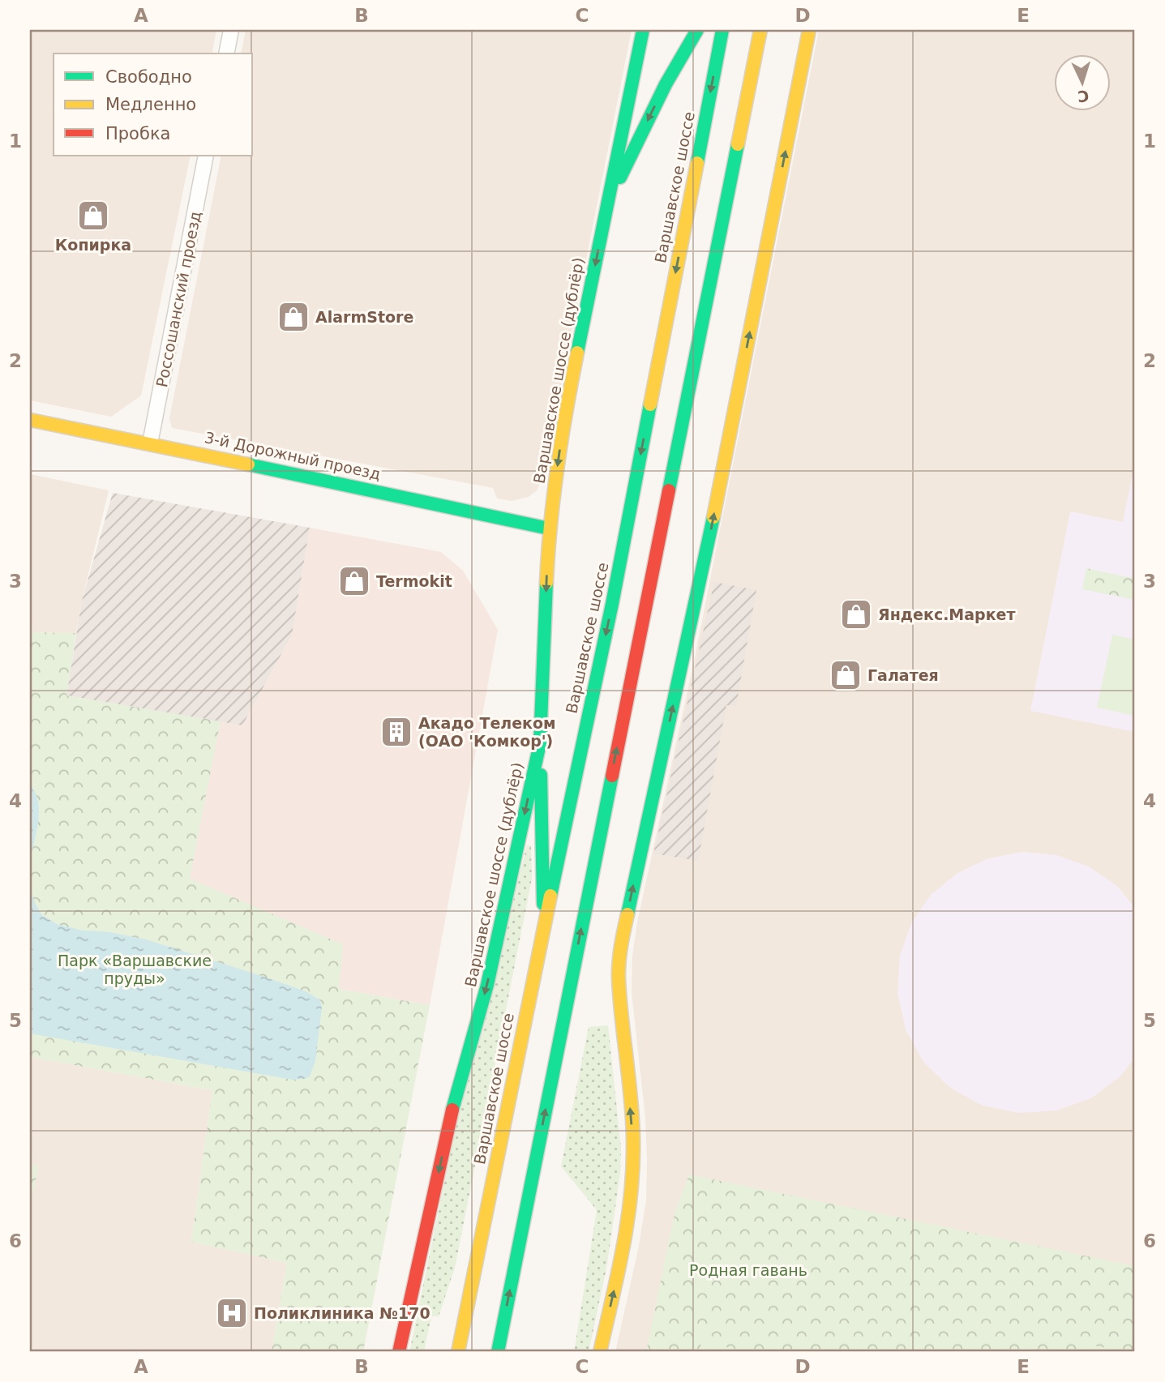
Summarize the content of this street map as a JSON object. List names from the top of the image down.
{
  "streets": {
    "main road": ["Варшавское шоссе", "Варшавское шоссе (дублёр)", "3-й Дорожный проезд"],
    "street": ["Россошанский проезд"]
  },
  "crossings": [
    ["Россошанский проезд", "3-й Дорожный проезд"],
    ["Варшавское шоссе (дублёр)", "3-й Дорожный проезд"]
  ],
  "parks": ["Парк «Варшавские пруды»", "Родная гавань"],
  "places": {
    "shop": [
      "Копирка",
      "AlarmStore",
      "Termokit",
      "Яндекс.Маркет",
      "Галатея"
    ],
    "building": ["Акадо Телеком (ОАО 'Комкор')"],
    "hospital": ["Поликлиника №170"]
  },
  "legend": ["Свободно", "Медленно", "Пробка"],
  "north": "bottom",
  "grid": {
    "columns": [
      "A",
      "B",
      "C",
      "D",
      "E"
    ],
    "rows": [
      "1",
      "2",
      "3",
      "4",
      "5",
      "6"
    ]
  }
}
